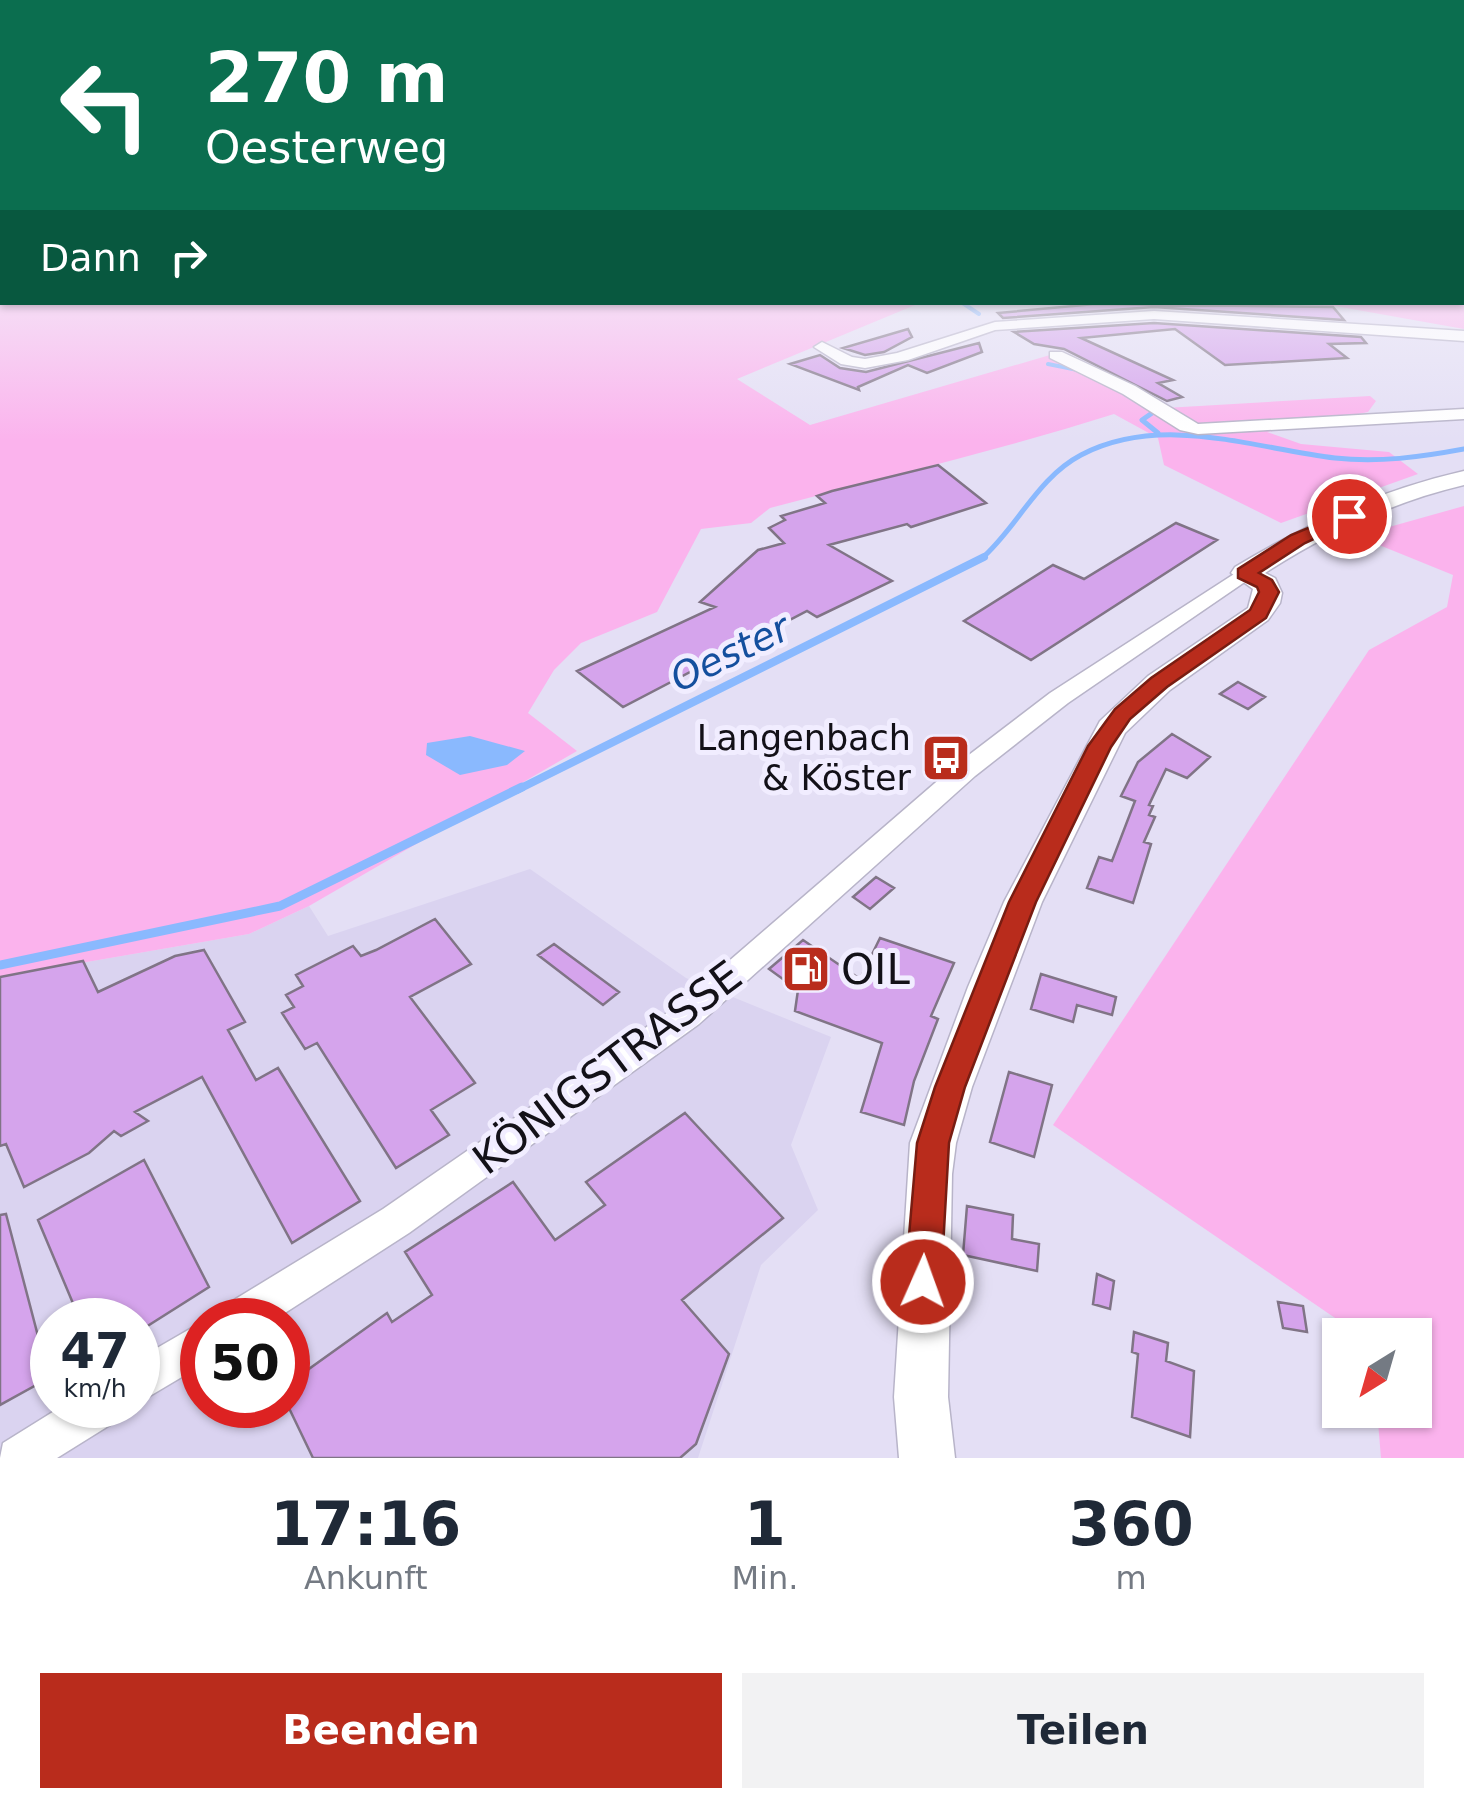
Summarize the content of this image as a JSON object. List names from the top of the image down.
{
  "streets": {
    "street": ["KÖNIGSTRASSE"]
  },
  "water": ["Oester"],
  "places": {
    "bus stop": ["Langenbach & Köster"],
    "fuel station": ["OIL"]
  },
  "north": "bottom left",
  "page": {
    "turn": ["270 m", "Oesterweg"],
    "then": "Dann",
    "speed": "47 km/h",
    "limit": "50",
    "eta": [
      "17:16",
      "Ankunft",
      "1",
      "Min.",
      "360",
      "m"
    ],
    "buttons": ["Beenden", "Teilen"]
  }
}
